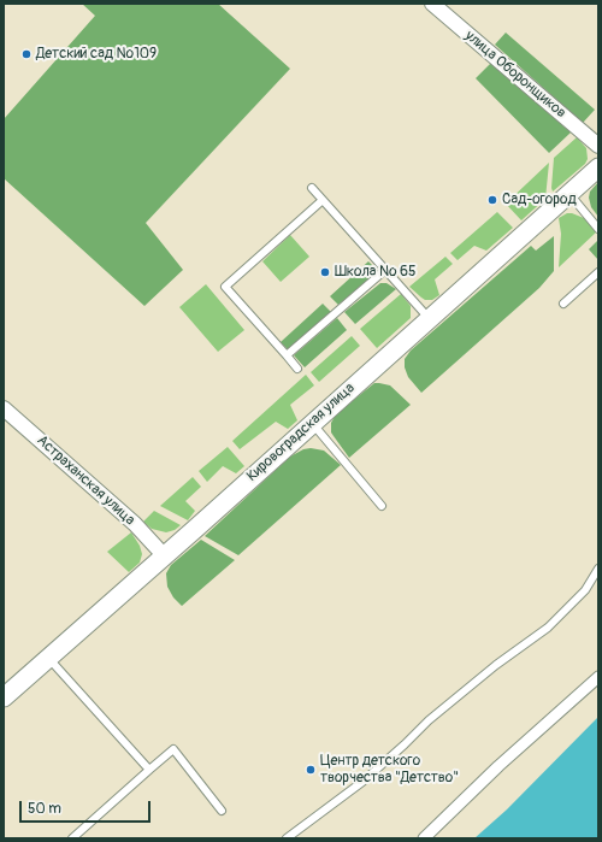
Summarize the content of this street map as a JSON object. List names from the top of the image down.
{
  "streets": {
    "street": ["улица Оборонщиков", "Кировоградская улица", "Астраханская улица"]
  },
  "crossings": [
    ["Кировоградская улица", "Астраханская улица"]
  ],
  "places": [
    "Детский сад №109",
    "Сад-огород",
    "Школа № 65",
    "Центр детского творчества \"Детство\""
  ],
  "scale_bar": "50 m"
}
